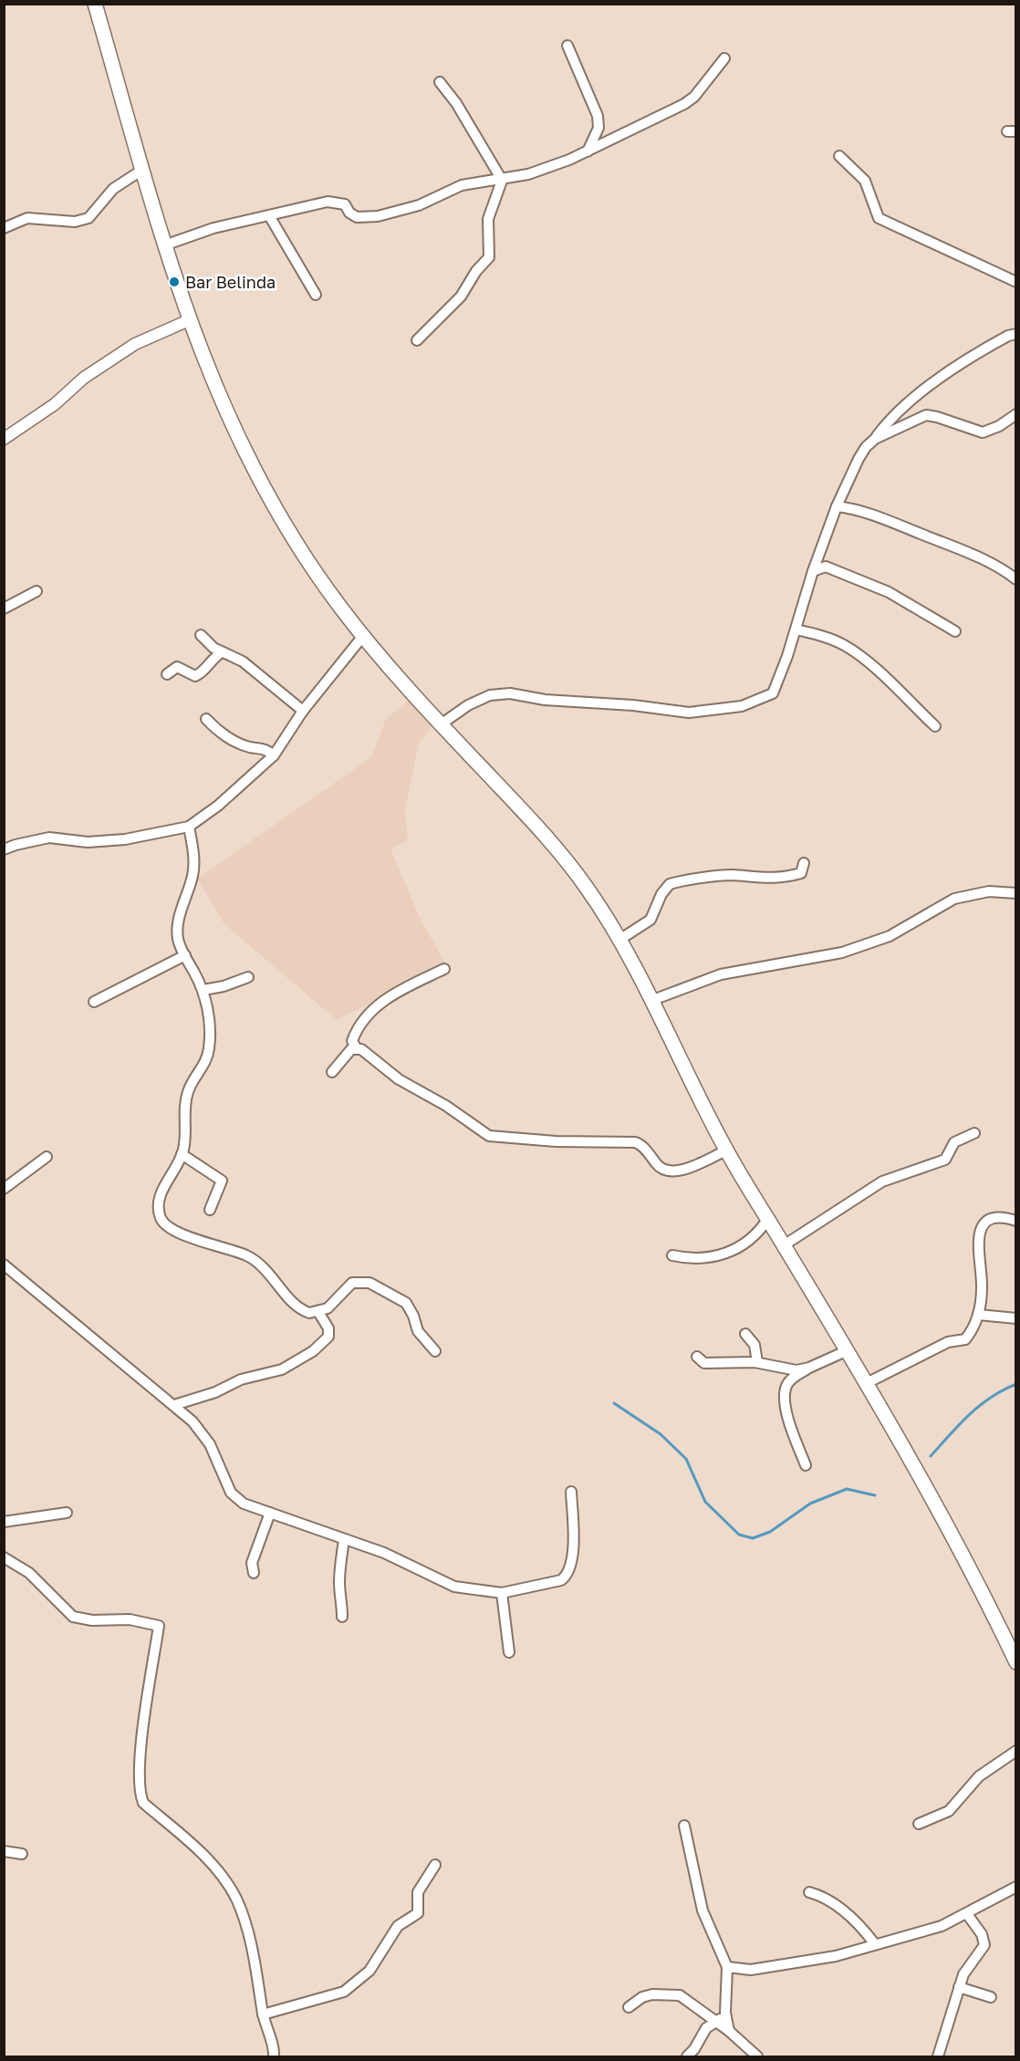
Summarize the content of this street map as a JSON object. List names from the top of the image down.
{
  "places": ["Bar Belinda"]
}
